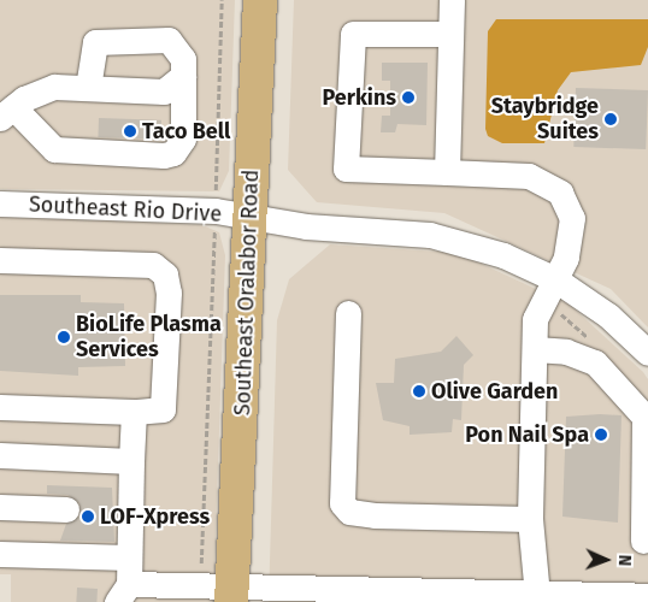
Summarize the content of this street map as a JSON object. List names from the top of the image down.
{
  "streets": {
    "main road": ["Southeast Oralabor Road"],
    "street": ["Southeast Rio Drive"]
  },
  "crossings": [
    ["Southeast Rio Drive", "Southeast Oralabor Road"]
  ],
  "places": [
    "Perkins",
    "Staybridge Suites",
    "Taco Bell",
    "BioLife Plasma Services",
    "Olive Garden",
    "Pon Nail Spa",
    "LOF-Xpress"
  ],
  "north": "right"
}
